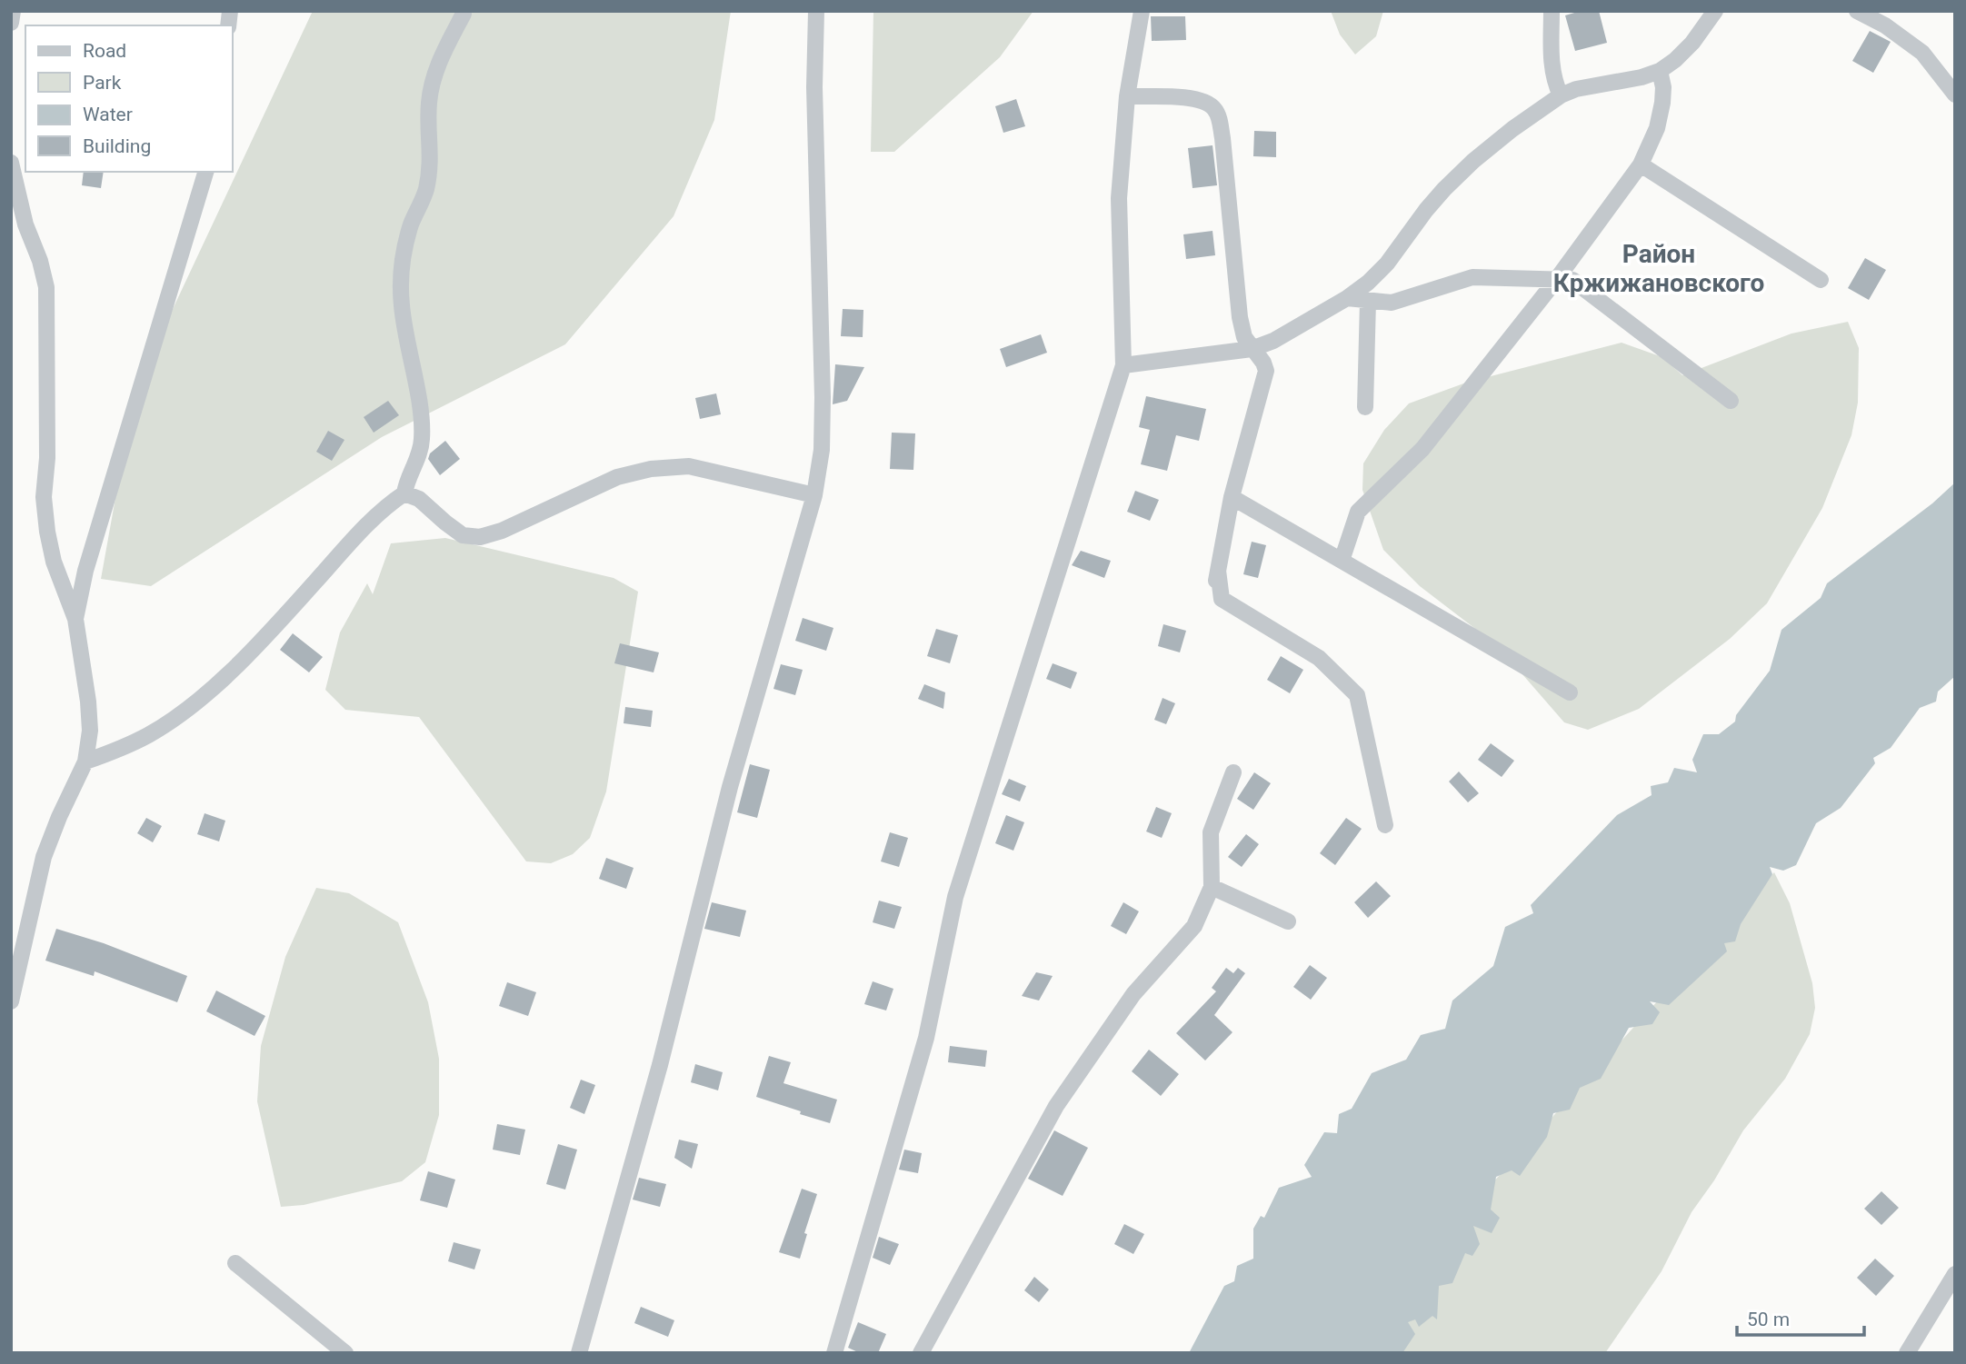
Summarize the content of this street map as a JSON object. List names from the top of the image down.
{
  "districts": ["Район Кржижановского"],
  "legend": [
    "Road",
    "Park",
    "Water",
    "Building"
  ],
  "scale_bar": "50 m"
}
